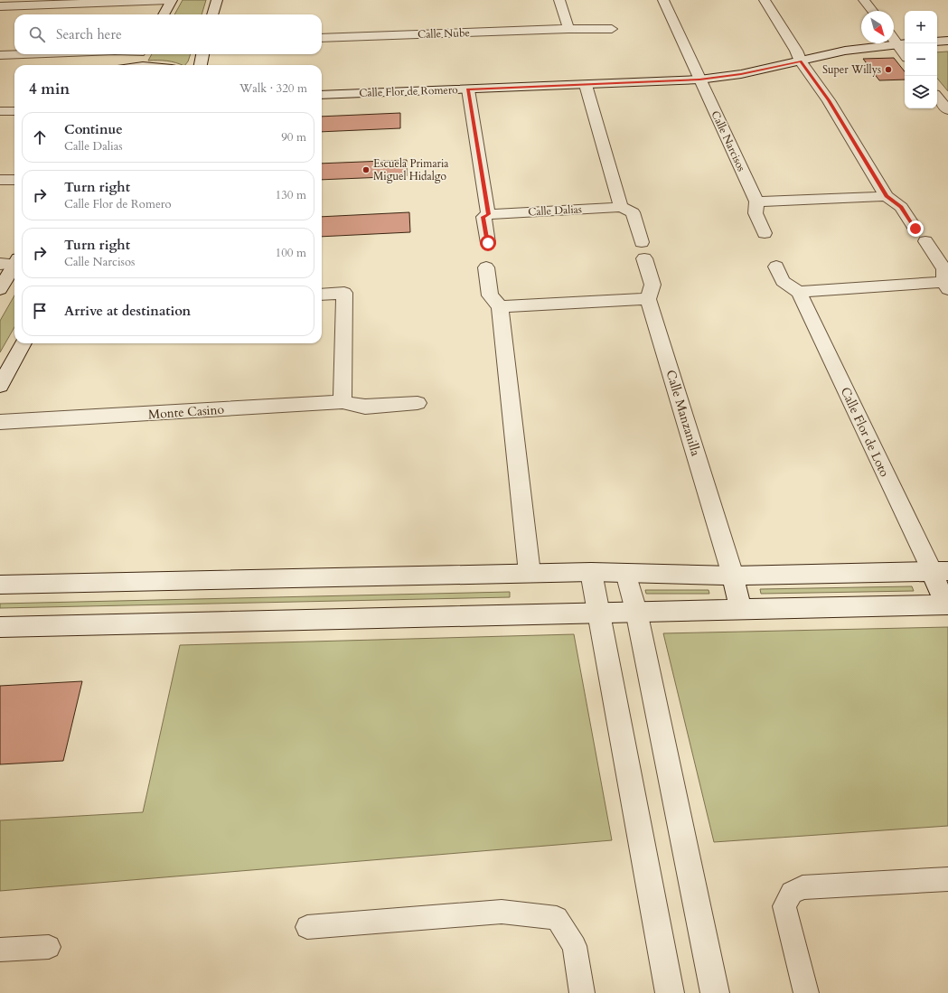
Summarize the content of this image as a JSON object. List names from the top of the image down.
{
  "streets": {
    "street": [
      "Calle Nube",
      "Calle Flor de Romero",
      "Calle Narcisos",
      "Calle Dalias",
      "Monte Casino",
      "Calle Manzanilla",
      "Calle Flor de Loto"
    ]
  },
  "crossings": [
    ["Calle Flor de Romero", "Calle Narcisos"],
    ["Calle Dalias", "Calle Manzanilla"]
  ],
  "places": ["Super Willys", "Escuela Primaria Miguel Hidalgo"],
  "north": "bottom right",
  "page": {
    "map_buttons": ["+", "−"],
    "search": "Search here",
    "heading": ["4 min", "Walk · 320 m"],
    "list": [
      ["Continue", "Calle Dalias", "90 m"],
      ["Turn right", "Calle Flor de Romero", "130 m"],
      ["Turn right", "Calle Narcisos", "100 m"],
      "Arrive at destination"
    ]
  }
}
